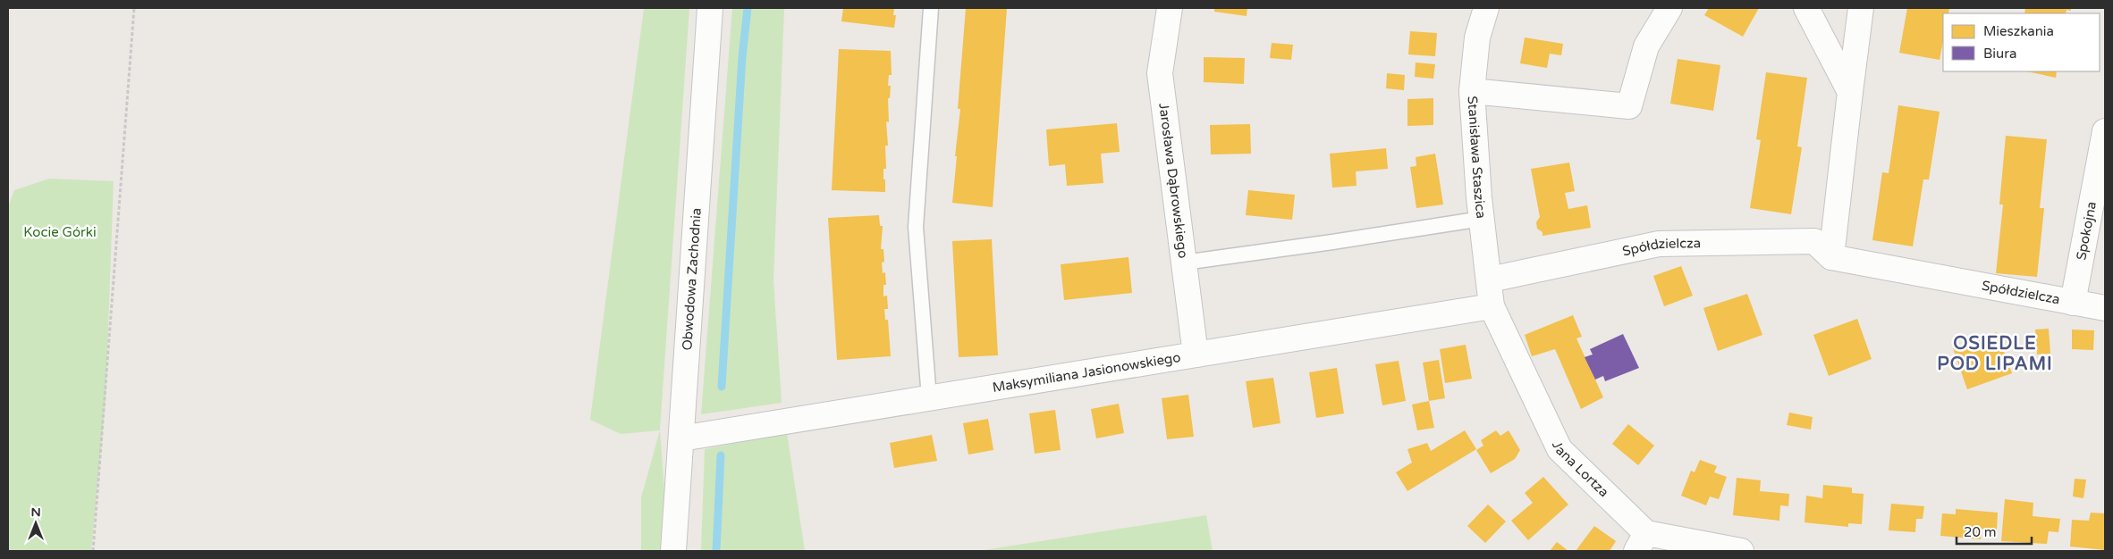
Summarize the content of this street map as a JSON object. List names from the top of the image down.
{
  "streets": {
    "street": [
      "Stanisława Staszica",
      "Jarosława Dąbrowskiego",
      "Spokojna",
      "Spółdzielcza",
      "Obwodowa Zachodnia",
      "Maksymiliana Jasionowskiego",
      "Jana Lortza"
    ]
  },
  "crossings": [
    ["Stanisława Staszica", "Spółdzielcza"],
    ["Stanisława Staszica", "Maksymiliana Jasionowskiego"],
    ["Stanisława Staszica", "Jana Lortza"],
    ["Jarosława Dąbrowskiego", "Maksymiliana Jasionowskiego"],
    ["Spokojna", "Spółdzielcza"],
    ["Obwodowa Zachodnia", "Maksymiliana Jasionowskiego"],
    ["Maksymiliana Jasionowskiego", "Jana Lortza"]
  ],
  "districts": ["OSIEDLE POD LIPAMI"],
  "parks": ["Kocie Górki"],
  "legend": ["Mieszkania", "Biura"],
  "scale_bar": "20 m",
  "north": "top"
}
